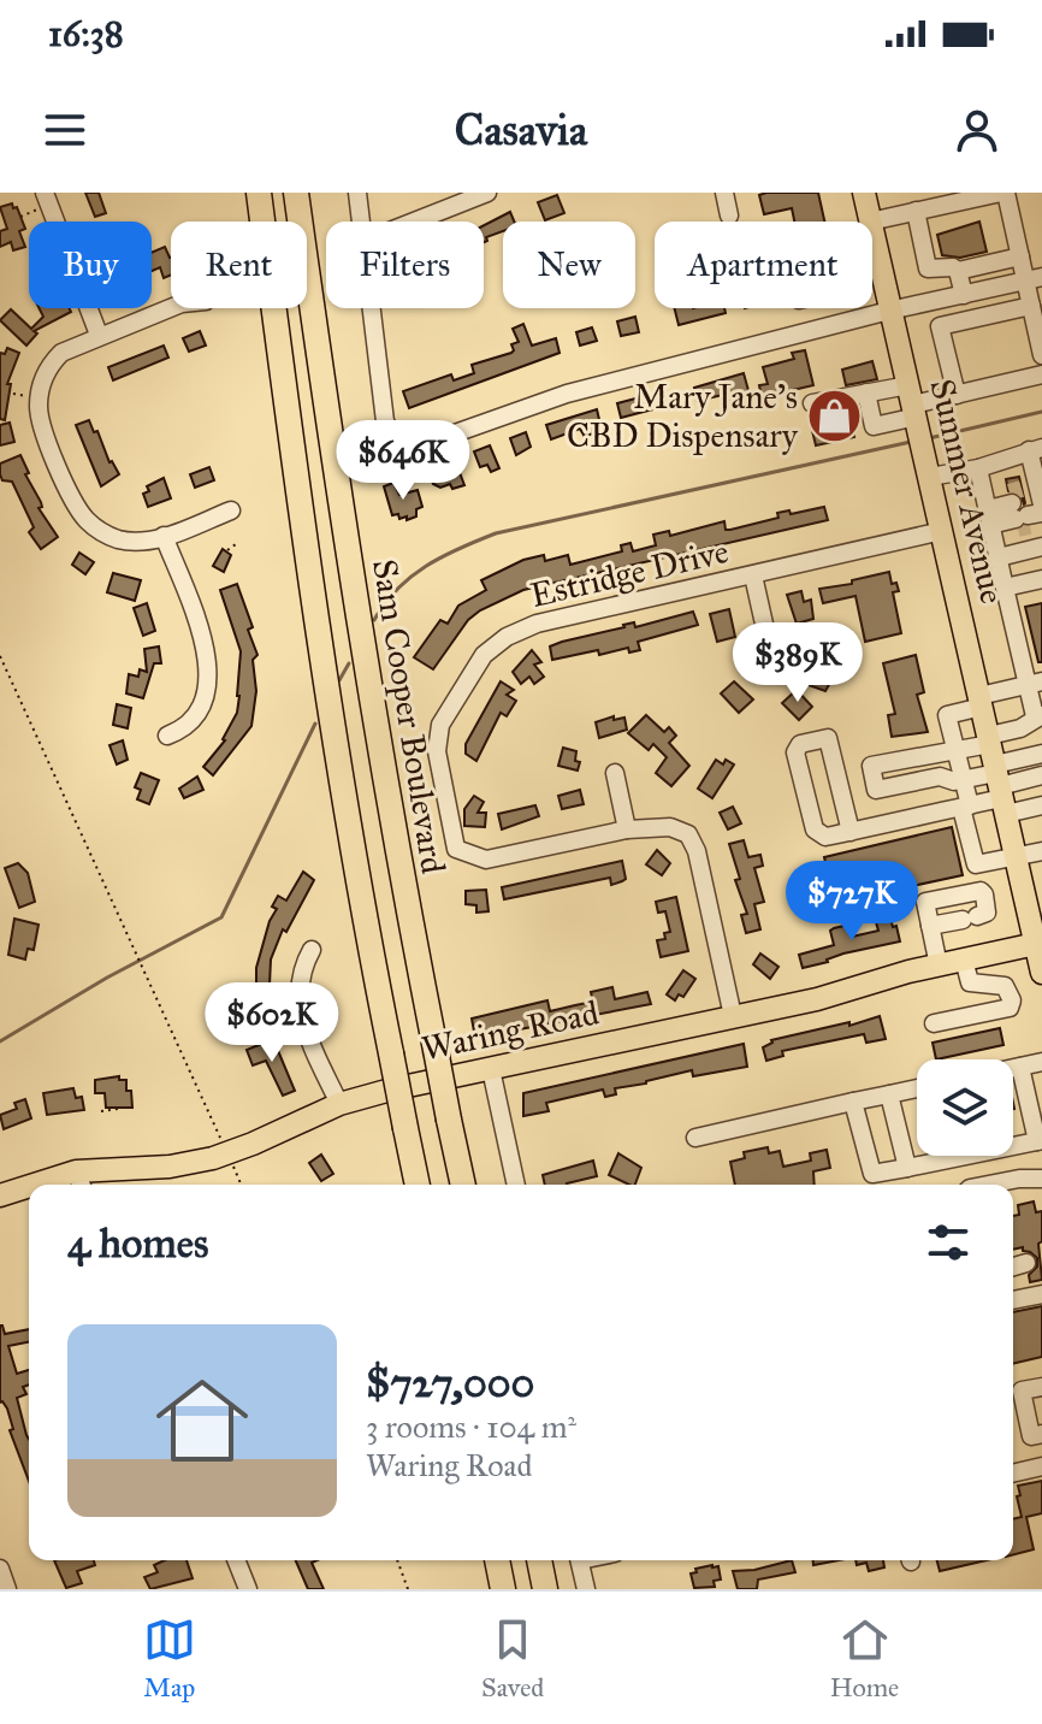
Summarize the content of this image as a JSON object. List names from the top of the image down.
{
  "streets": {
    "highway": ["Sam Cooper Boulevard"],
    "main road": ["Summer Avenue", "Waring Road"],
    "street": ["Estridge Drive"]
  },
  "crossings": [
    ["Summer Avenue", "Estridge Drive"],
    ["Summer Avenue", "Waring Road"]
  ],
  "places": {
    "shop": ["Mary Jane's CBD Dispensary"]
  },
  "page": {
    "status": "16:38",
    "header": "Casavia",
    "chip": [
      "Buy",
      "Rent",
      "Filters",
      "New",
      "Apartment"
    ],
    "price": [
      "$646K",
      "$389K",
      "$727K",
      "$602K"
    ],
    "heading": "4 homes",
    "list": [
      {
        "name": "$727,000",
        "note": "3 rooms · 104 m² · Waring Road"
      }
    ],
    "tabs": ["Map", "Saved", "Home"]
  }
}
